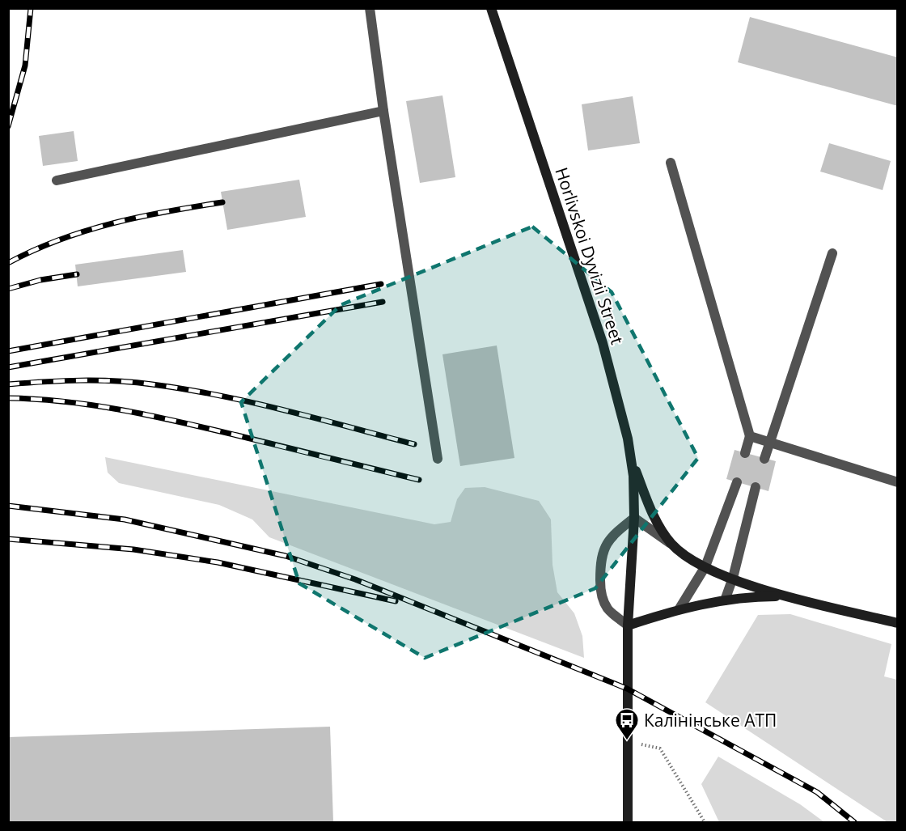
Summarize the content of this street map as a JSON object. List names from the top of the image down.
{
  "streets": {
    "main road": ["Horlivskoi Dyvizii Street"]
  },
  "places": {
    "bus stop": ["Калінінське АТП"]
  }
}
